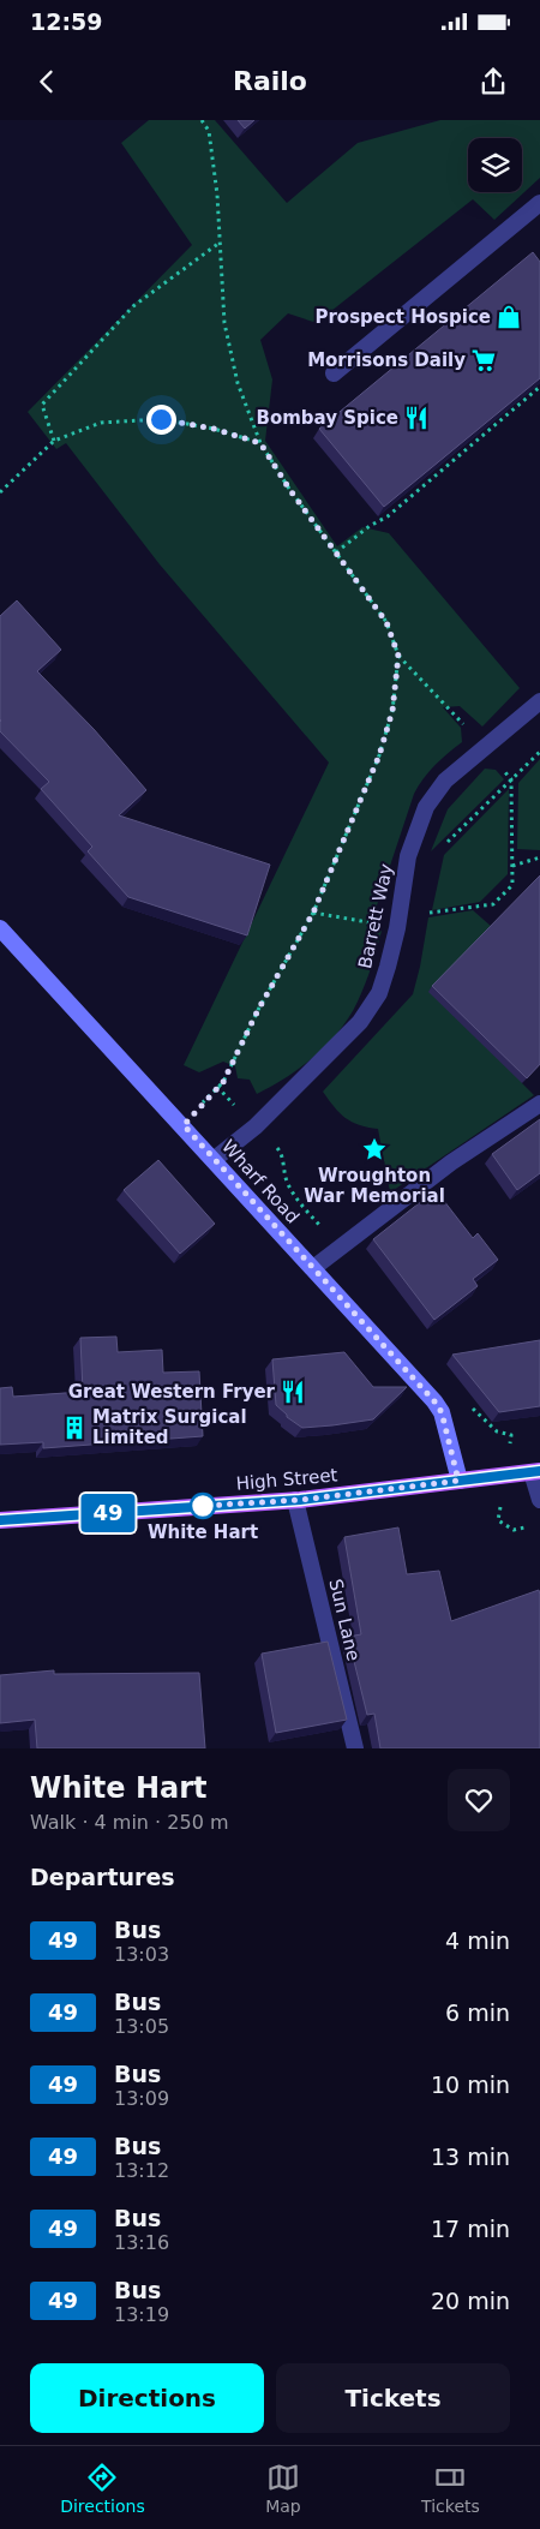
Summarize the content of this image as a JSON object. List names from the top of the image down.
{
  "streets": {
    "main road": ["Wharf Road", "High Street"],
    "street": ["Barrett Way", "Sun Lane"]
  },
  "crossings": [
    ["Barrett Way", "Wharf Road"],
    ["Wharf Road", "High Street"],
    ["High Street", "Sun Lane"]
  ],
  "places": {
    "shop": ["Prospect Hospice"],
    "supermarket": ["Morrisons Daily"],
    "restaurant": ["Bombay Spice", "Great Western Fryer"],
    "place": ["Wroughton War Memorial"],
    "building": ["Matrix Surgical Limited"],
    "other": ["White Hart"]
  },
  "lines": ["bus line 49"],
  "page": {
    "status": "12:59",
    "header": "Railo",
    "on_map": "49",
    "heading": [
      ["White Hart", "Walk · 4 min · 250 m"],
      "Departures"
    ],
    "list": [
      {
        "mark": "49",
        "name": "Bus",
        "note": "13:03",
        "value": "4 min"
      },
      {
        "mark": "49",
        "name": "Bus",
        "note": "13:05",
        "value": "6 min"
      },
      {
        "mark": "49",
        "name": "Bus",
        "note": "13:09",
        "value": "10 min"
      },
      {
        "mark": "49",
        "name": "Bus",
        "note": "13:12",
        "value": "13 min"
      },
      {
        "mark": "49",
        "name": "Bus",
        "note": "13:16",
        "value": "17 min"
      },
      {
        "mark": "49",
        "name": "Bus",
        "note": "13:19",
        "value": "20 min"
      }
    ],
    "buttons": ["Directions", "Tickets"],
    "tabs": ["Directions", "Map", "Tickets"]
  }
}
